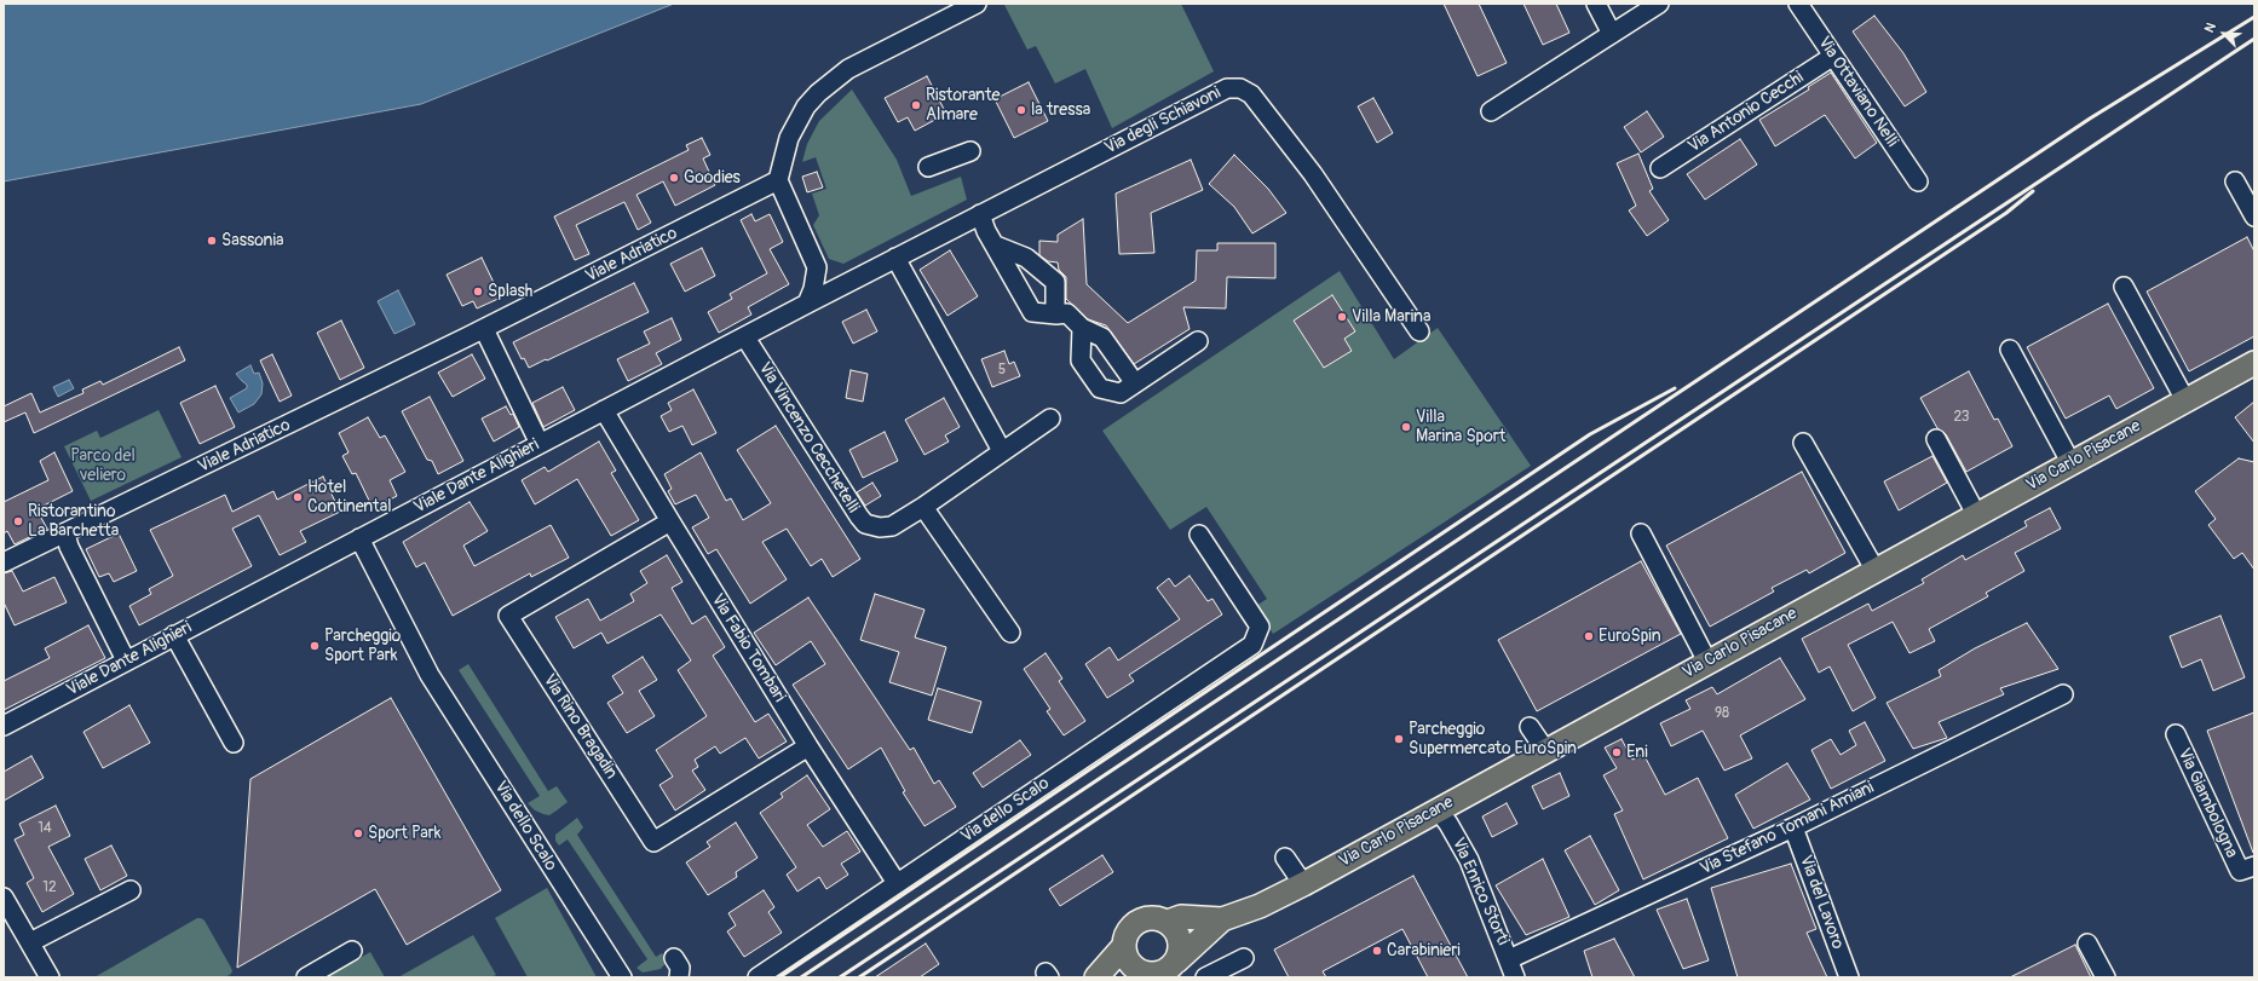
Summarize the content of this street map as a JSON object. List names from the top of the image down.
{
  "streets": {
    "main road": ["Via Carlo Pisacane"],
    "street": [
      "Via Ottaviano Nelli",
      "Via Antonio Cecchi",
      "Via degli Schiavoni",
      "Viale Adriatico",
      "Via Vincenzo Cecchetelli",
      "Viale Dante Alighieri",
      "Via Fabio Tombari",
      "Via Rino Bragadin",
      "Via Giambologna",
      "Via dello Scalo",
      "Via Stefano Tomani Amiani",
      "Via Enrico Storti",
      "Via del Lavoro"
    ]
  },
  "crossings": [
    ["Via Ottaviano Nelli", "Via Antonio Cecchi"],
    ["Via degli Schiavoni", "Viale Dante Alighieri"],
    ["Via Vincenzo Cecchetelli", "Viale Dante Alighieri"],
    ["Via Carlo Pisacane", "Via Enrico Storti"],
    ["Viale Dante Alighieri", "Via Fabio Tombari"],
    ["Viale Dante Alighieri", "Via dello Scalo"],
    ["Via Fabio Tombari", "Via Rino Bragadin"],
    ["Via Fabio Tombari", "Via dello Scalo"],
    ["Via Stefano Tomani Amiani", "Via Enrico Storti"],
    ["Via Stefano Tomani Amiani", "Via del Lavoro"]
  ],
  "parks": ["Parco del veliero"],
  "places": [
    "Ristorante Almare",
    "la tressa",
    "Goodies",
    "Sassonia",
    "Splash",
    "Villa Marina",
    "Villa Marina Sport",
    "Hotel Continental",
    "Ristorantino La Barchetta",
    "EuroSpin",
    "Parcheggio Sport Park",
    "Parcheggio Supermercato EuroSpin",
    "Eni",
    "Sport Park",
    "Carabinieri"
  ],
  "house_numbers": [
    "5",
    "23",
    "98",
    "14",
    "12"
  ],
  "north": "top left"
}
